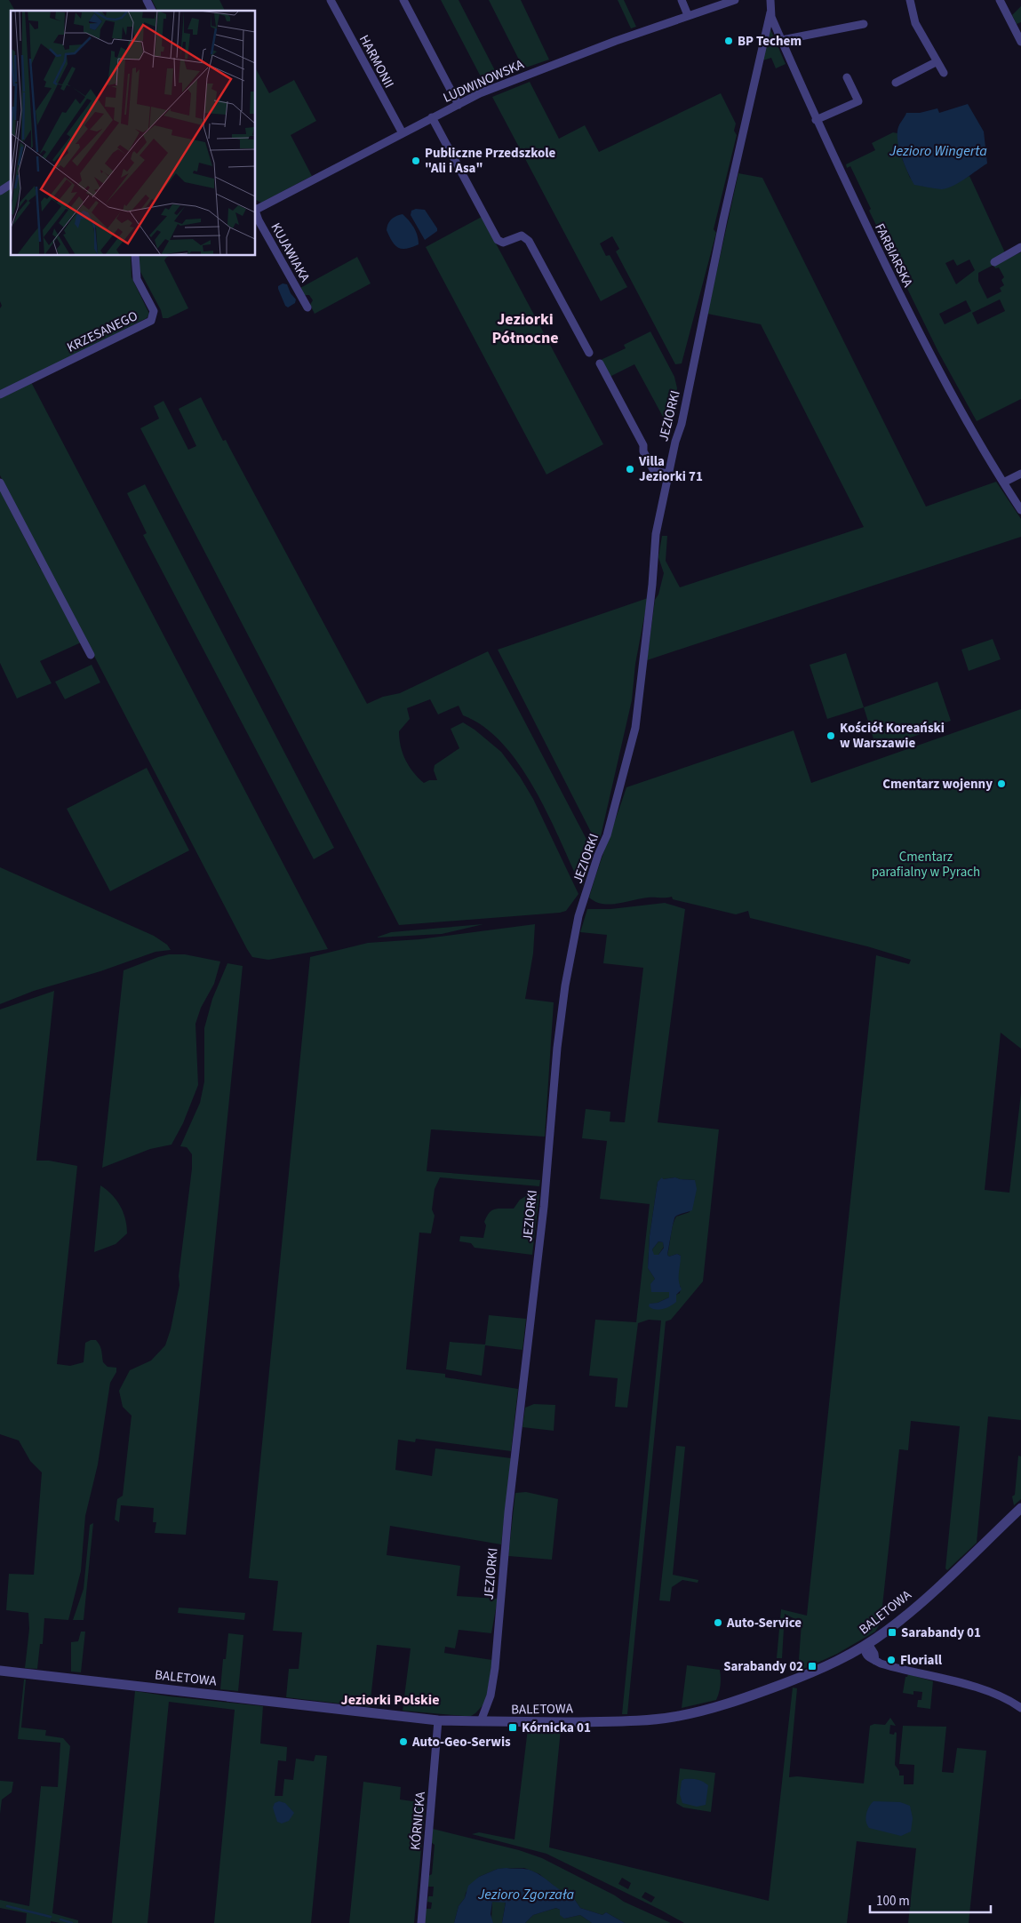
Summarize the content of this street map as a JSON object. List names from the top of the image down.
{
  "streets": {
    "street": [
      "HARMONII",
      "LUDWINOWSKA",
      "KUJAWIAKA",
      "FARBIARSKA",
      "KRZESANEGO",
      "JEZIORKI",
      "BALETOWA",
      "KÓRNICKA"
    ]
  },
  "crossings": [
    ["HARMONII", "LUDWINOWSKA"],
    ["FARBIARSKA", "JEZIORKI"],
    ["JEZIORKI", "BALETOWA"],
    ["BALETOWA", "KÓRNICKA"]
  ],
  "districts": ["Jeziorki Północne", "Jeziorki Polskie"],
  "water": ["Jezioro Wingerta", "Jezioro Zgorzała"],
  "parks": ["Cmentarz parafialny w Pyrach"],
  "places": {
    "other": [
      "BP Techem",
      "Publiczne Przedszkole \"Ali i Asa\"",
      "Villa Jeziorki 71",
      "Kościół Koreański w Warszawie",
      "Cmentarz wojenny",
      "Auto-Service",
      "Floriall",
      "Auto-Geo-Serwis"
    ],
    "transit": ["Sarabandy 01", "Sarabandy 02", "Kórnicka 01"]
  },
  "scale_bar": "100 m"
}
